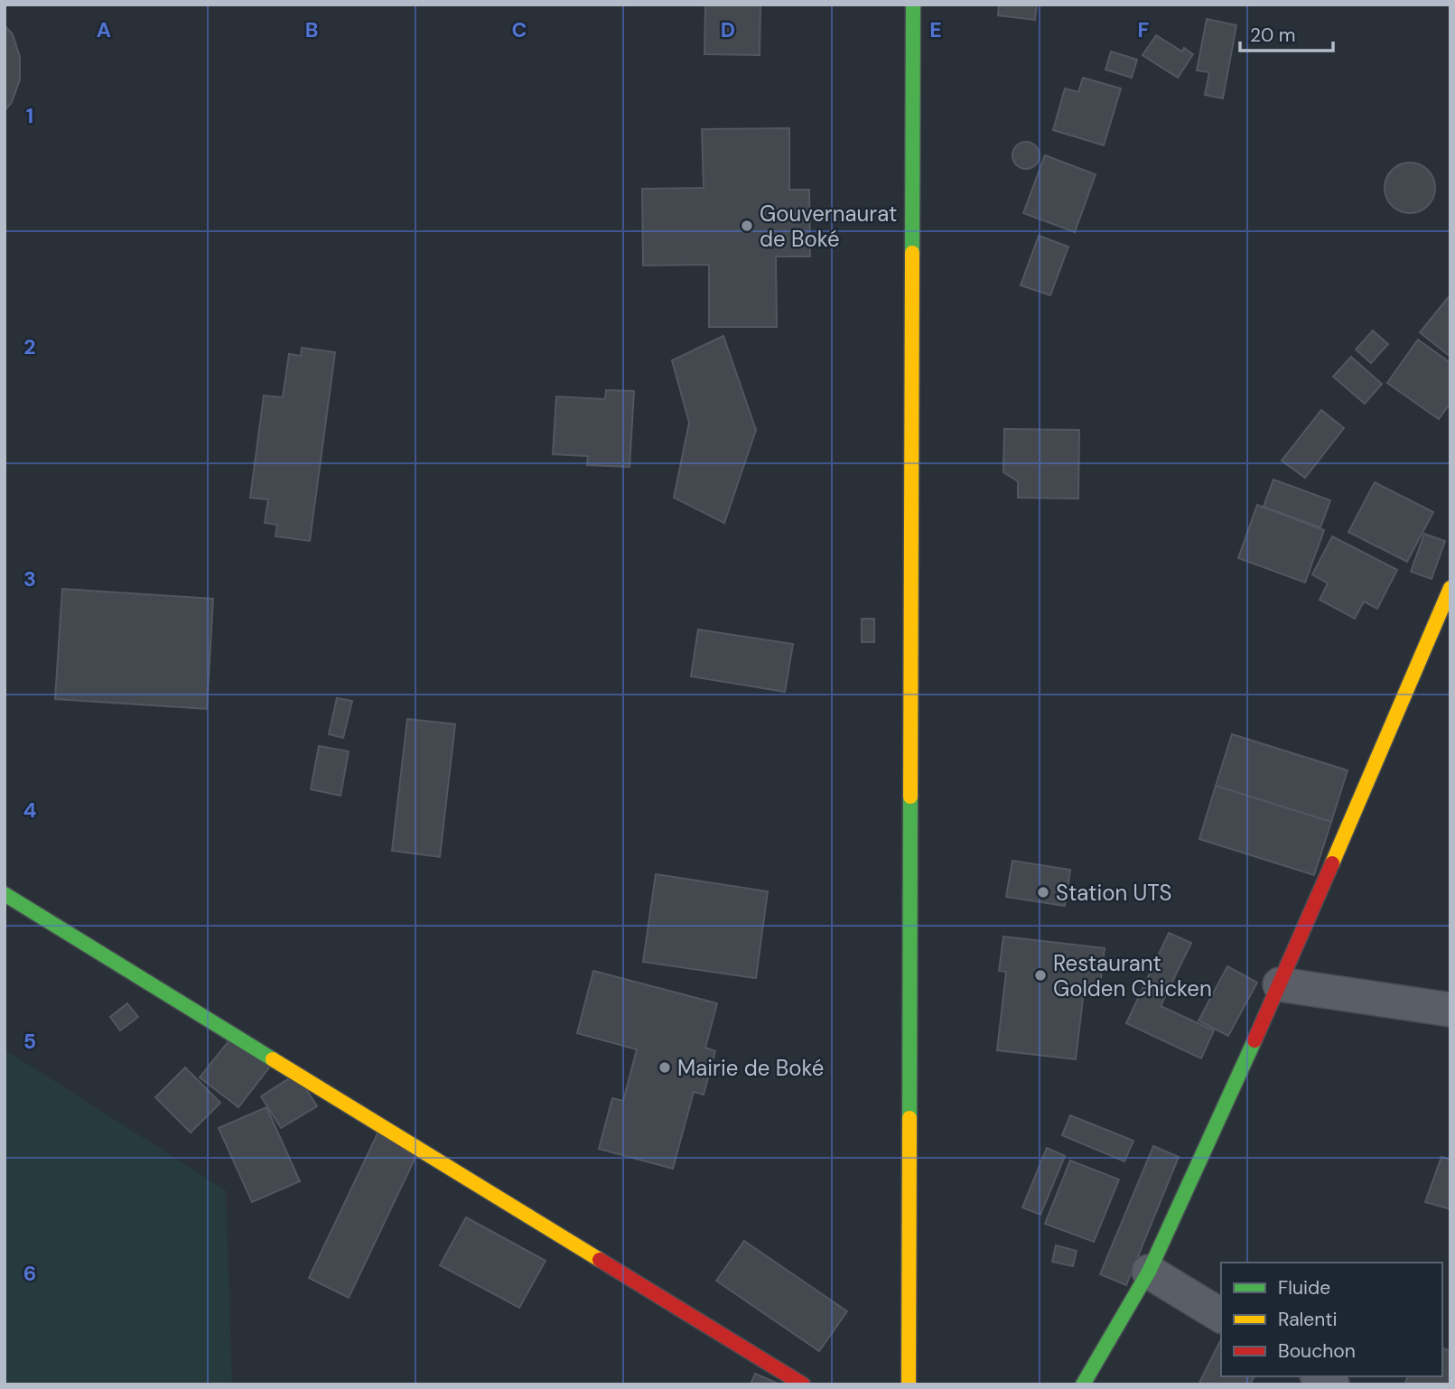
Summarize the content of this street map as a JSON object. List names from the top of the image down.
{
  "places": [
    "Gouvernaurat de Boké",
    "Station UTS",
    "Restaurant Golden Chicken",
    "Mairie de Boké"
  ],
  "legend": ["Fluide", "Ralenti", "Bouchon"],
  "scale_bar": "20 m",
  "grid": {
    "columns": [
      "A",
      "B",
      "C",
      "D",
      "E",
      "F"
    ],
    "rows": [
      "1",
      "2",
      "3",
      "4",
      "5",
      "6"
    ]
  }
}
